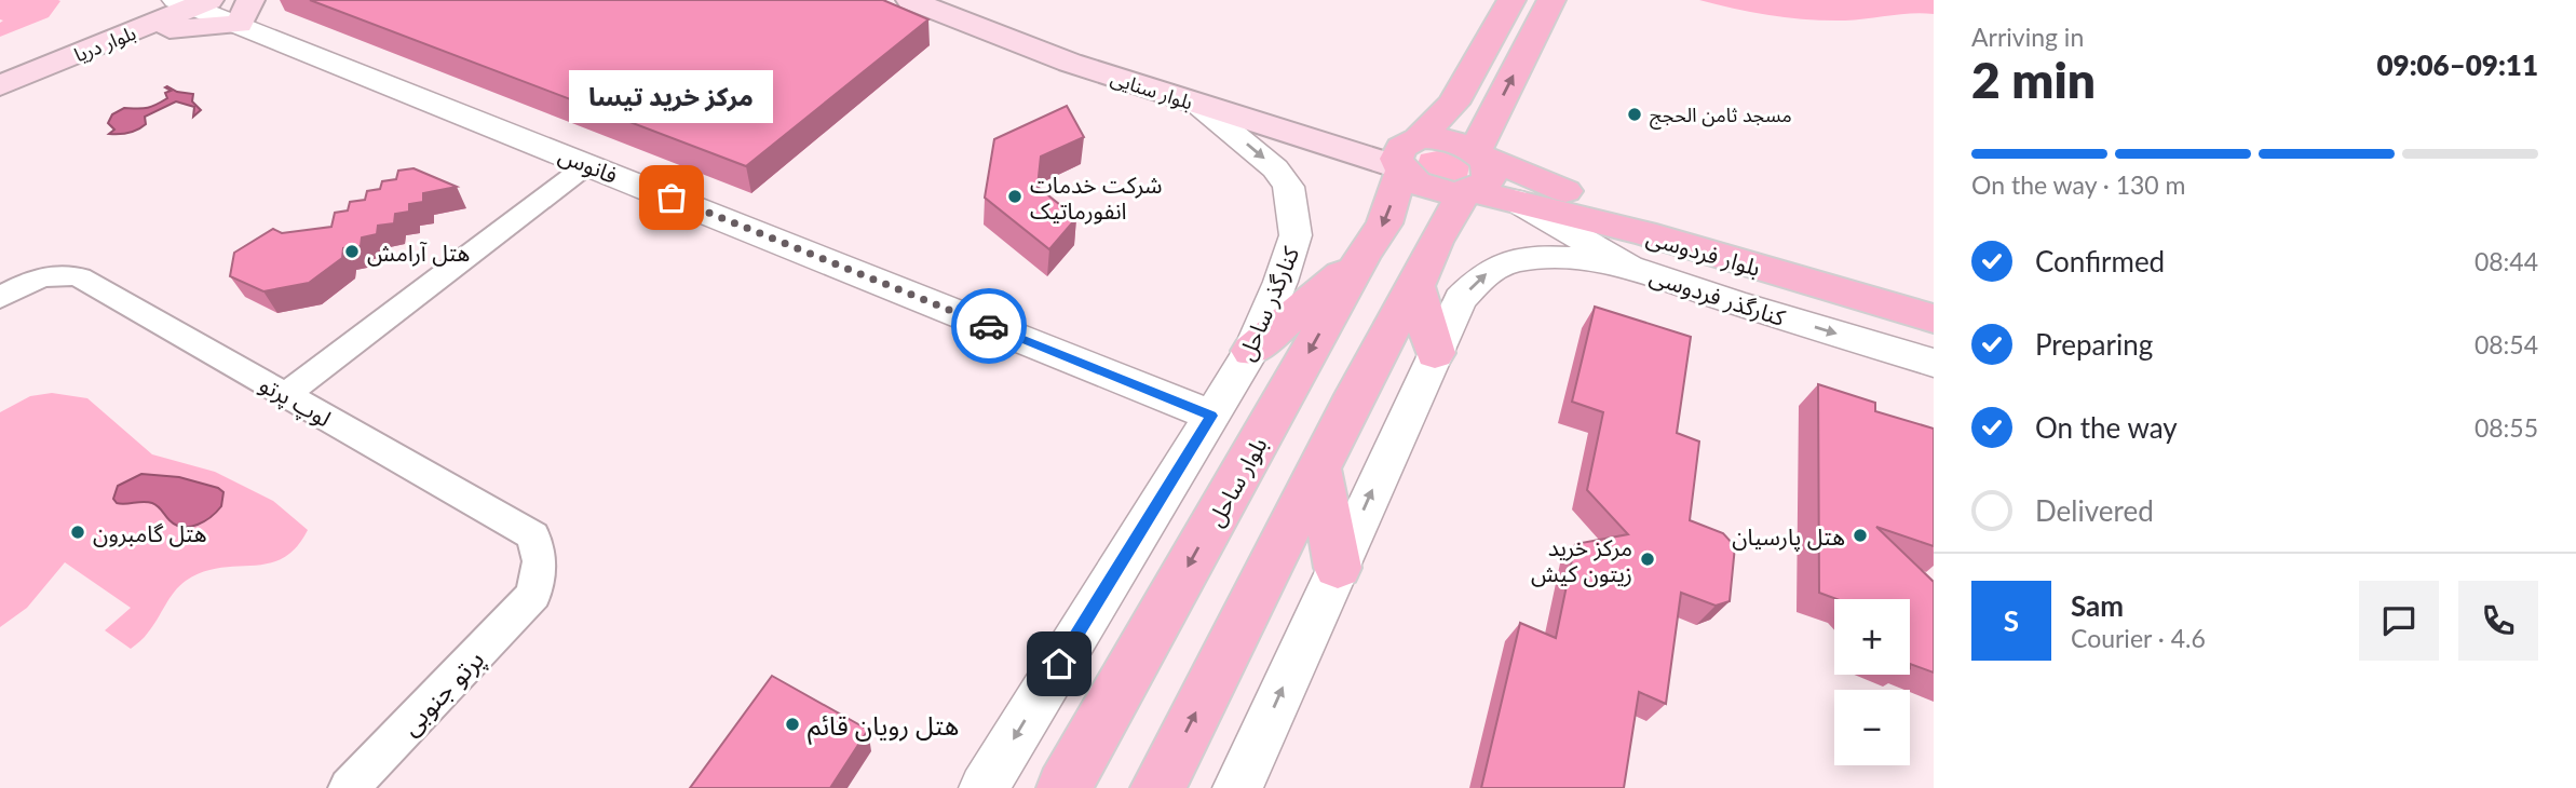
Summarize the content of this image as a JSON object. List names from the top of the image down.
{
  "streets": {
    "main road": [
      "بلوار دریا",
      "بلوار سنایی",
      "بلوار فردوسی",
      "بلوار ساحل"
    ],
    "street": [
      "فانوس",
      "کنارگذر فردوسی",
      "کنارگذر ساحل",
      "لوپ پرتو",
      "پرتو جنوبی"
    ]
  },
  "crossings": [
    ["بلوار دریا", "فانوس"],
    ["بلوار سنایی", "بلوار فردوسی"],
    ["بلوار سنایی", "کنارگذر ساحل"],
    ["بلوار سنایی", "بلوار ساحل"],
    ["فانوس", "کنارگذر ساحل"],
    ["بلوار فردوسی", "کنارگذر فردوسی"],
    ["بلوار فردوسی", "بلوار ساحل"],
    ["لوپ پرتو", "پرتو جنوبی"]
  ],
  "one_way": ["کنارگذر فردوسی"],
  "places": [
    "مسجد ثامن الحجج",
    "شرکت خدمات انفورماتیک",
    "مرکز خرید تیسا",
    "هتل آرامش",
    "هتل گامبرون",
    "هتل پارسیان",
    "مرکز خرید زیتون کیش",
    "هتل رویان قائم"
  ],
  "page": {
    "heading": ["2 min", "Arriving in", "09:06–09:11"],
    "panel": ["Sam", "Courier · 4.6"],
    "bubble": "مرکز خرید تیسا",
    "bar": "On the way · 130 m",
    "list": [
      ["Confirmed", "08:44"],
      ["Preparing", "08:54"],
      ["On the way", "08:55"],
      "Delivered"
    ],
    "round": "S",
    "map_buttons": ["+", "−"]
  }
}
